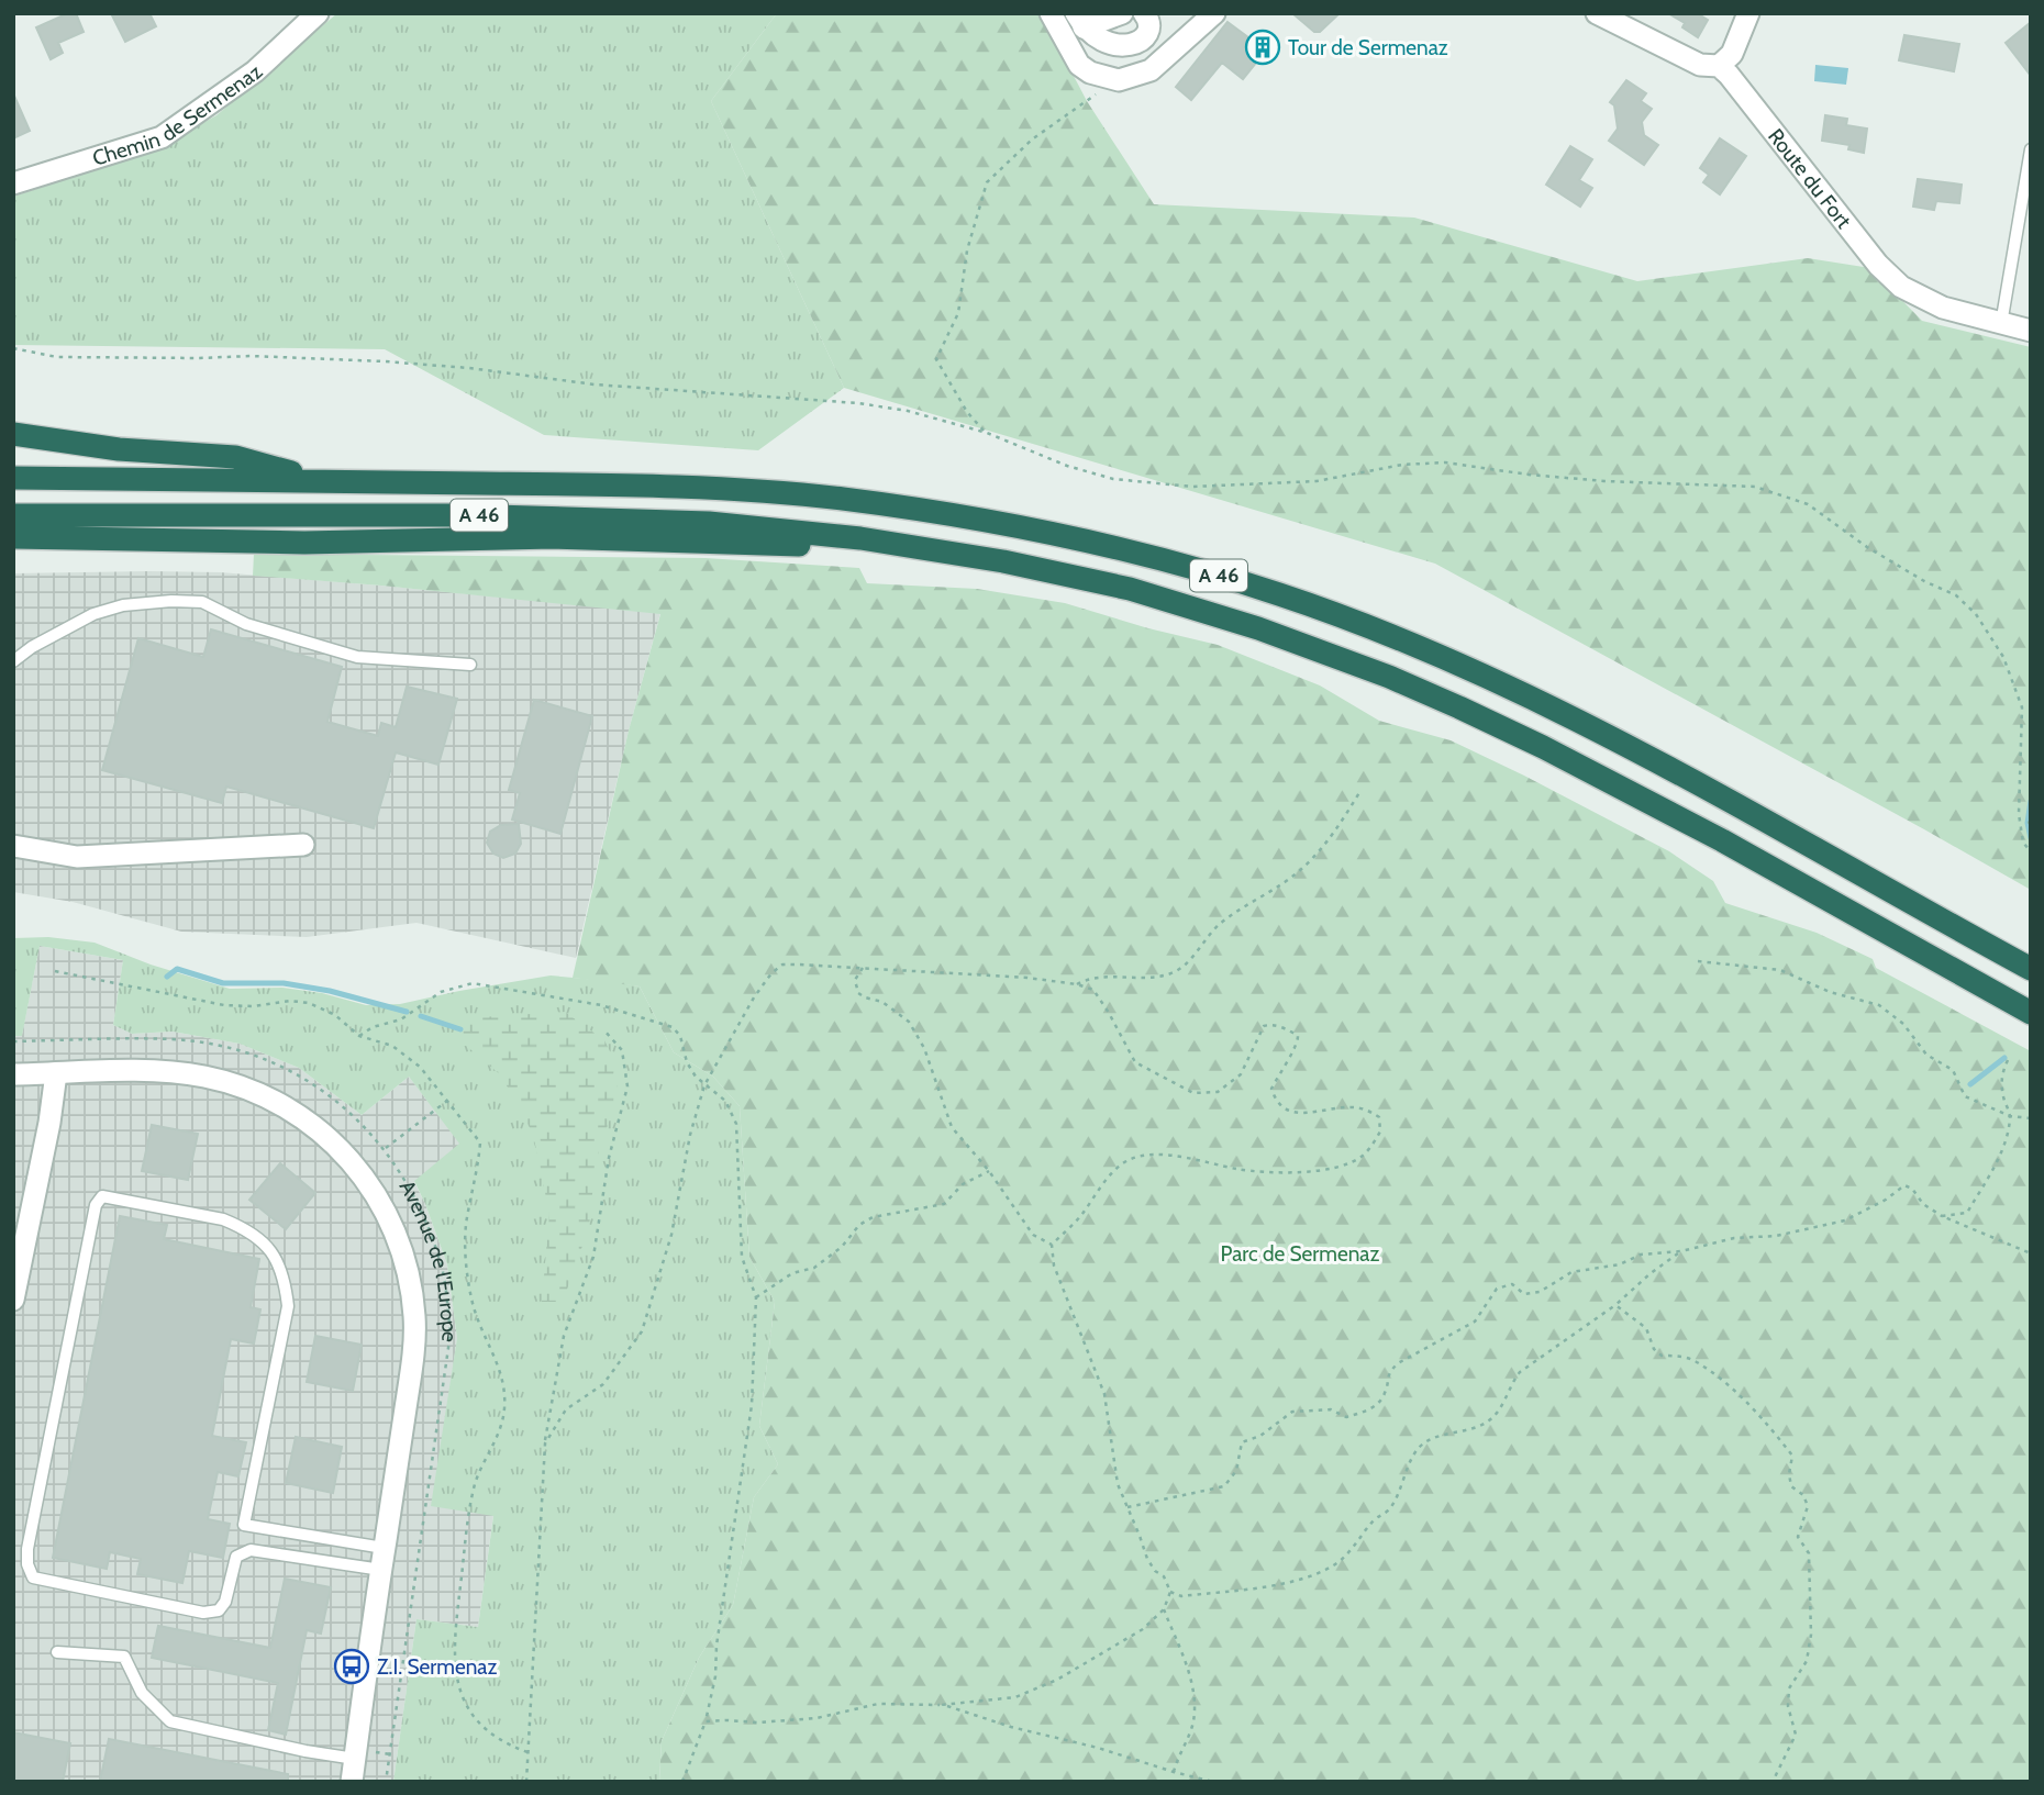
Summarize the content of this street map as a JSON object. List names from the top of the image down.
{
  "streets": {
    "highway": ["A 46"],
    "street": ["Chemin de Sermenaz", "Route du Fort", "Avenue de l'Europe"]
  },
  "parks": ["Parc de Sermenaz"],
  "places": {
    "building": ["Tour de Sermenaz"],
    "bus stop": ["Z.I. Sermenaz"]
  }
}
